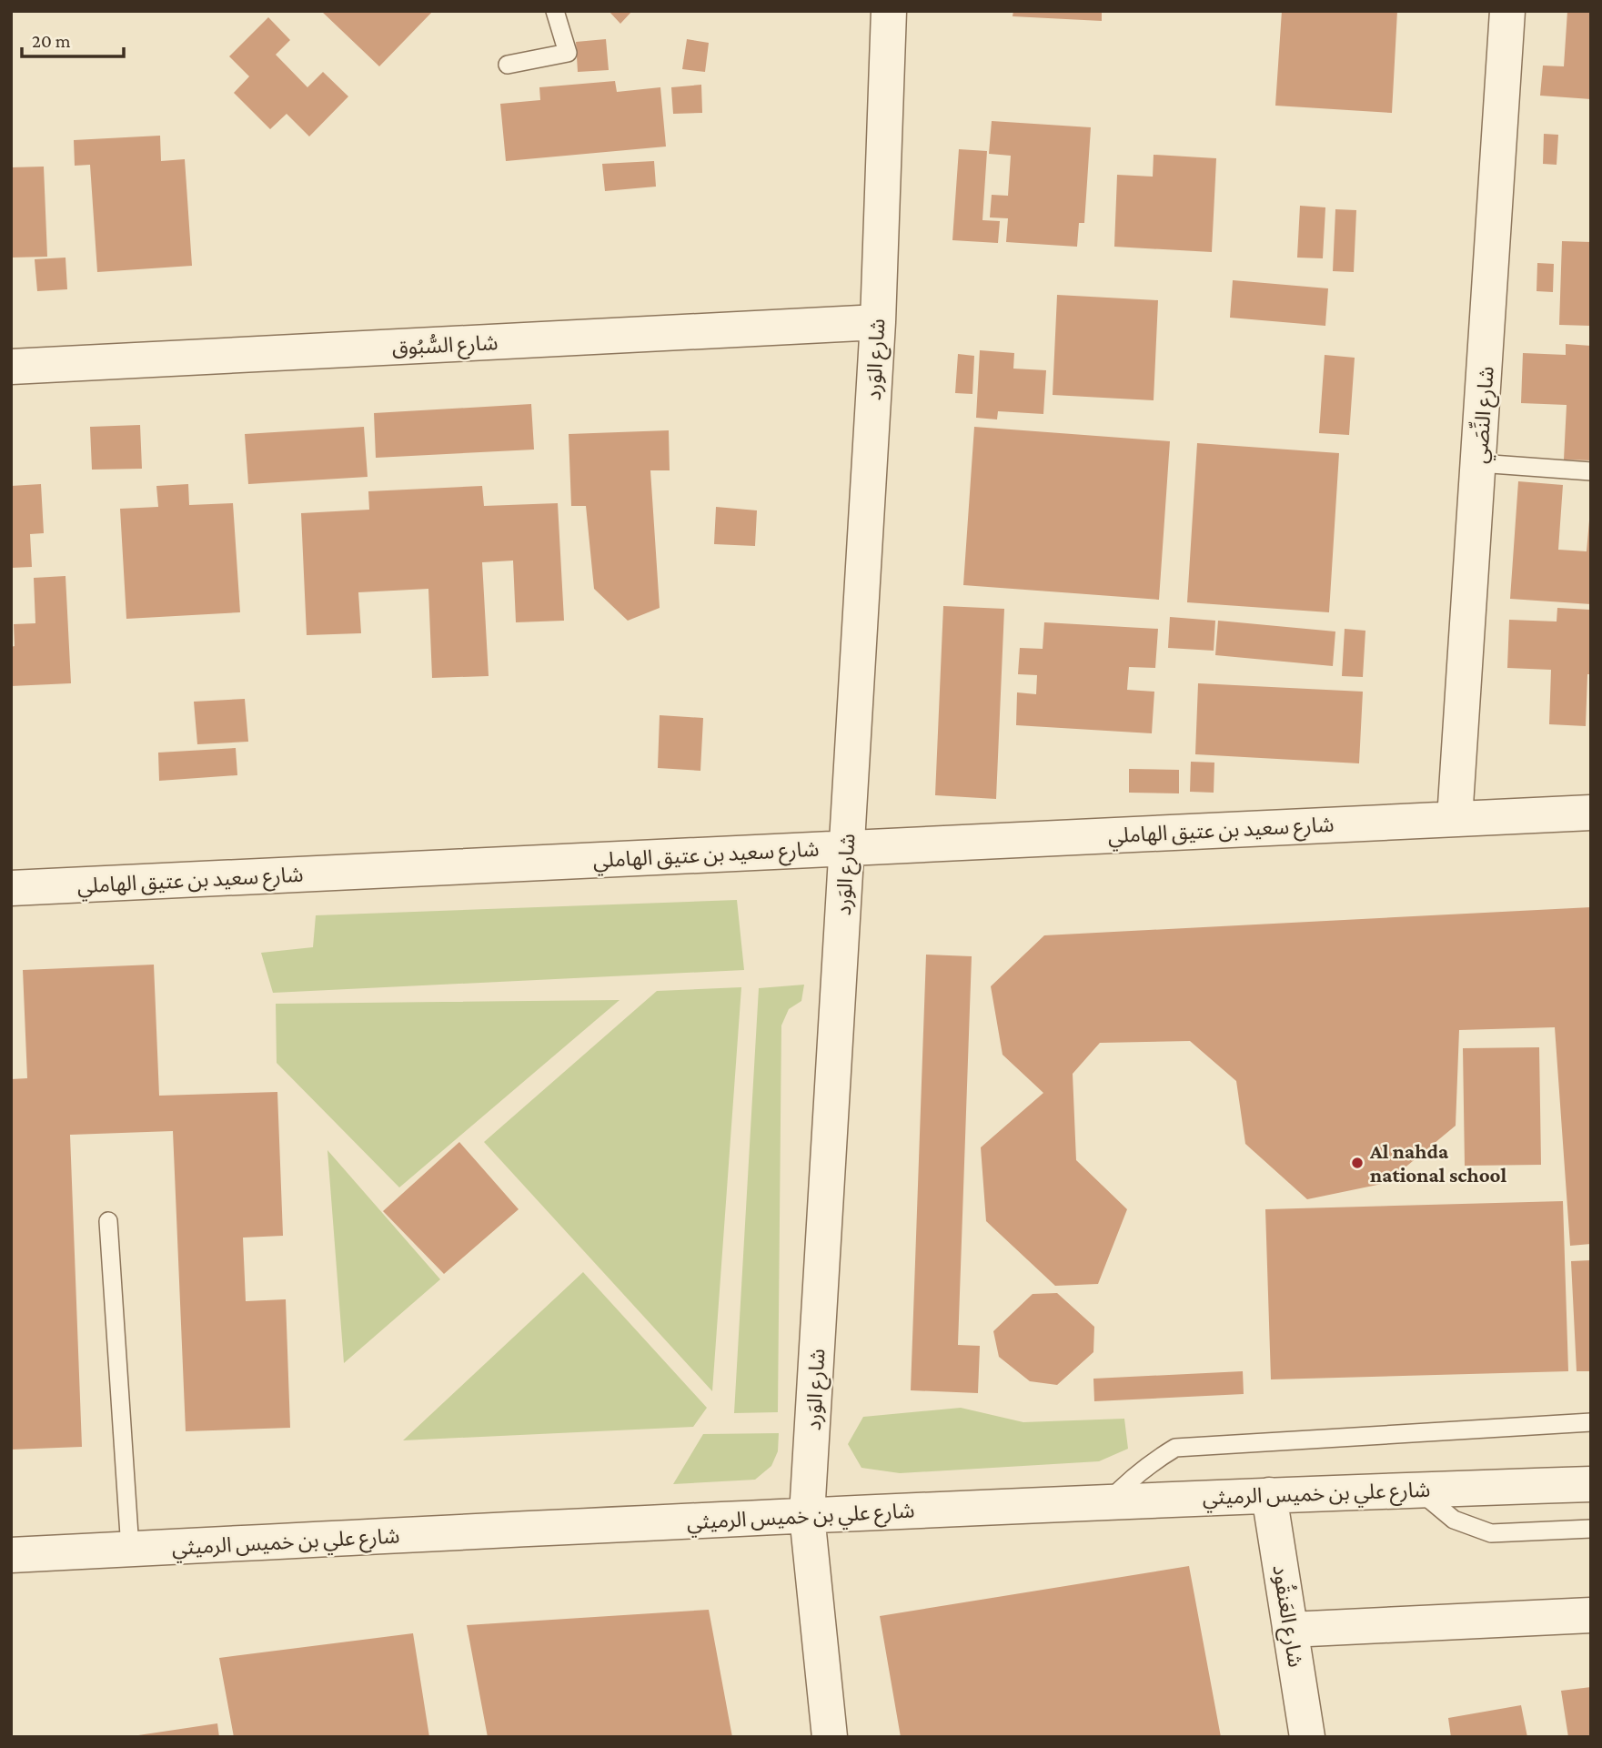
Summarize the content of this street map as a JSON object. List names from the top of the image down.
{
  "streets": {
    "street": [
      "شارع السُّبُوق",
      "شارع الوَرد",
      "شارع النِّصَي",
      "شارع سعيد بن عتيق الهاملي",
      "شارع علي بن خميس الرميثي",
      "شارع العَنقُود"
    ]
  },
  "crossings": [
    ["شارع السُّبُوق", "شارع الوَرد"],
    ["شارع الوَرد", "شارع سعيد بن عتيق الهاملي"],
    ["شارع الوَرد", "شارع علي بن خميس الرميثي"],
    ["شارع النِّصَي", "شارع سعيد بن عتيق الهاملي"],
    ["شارع علي بن خميس الرميثي", "شارع العَنقُود"]
  ],
  "places": ["Al nahda national school"],
  "scale_bar": "20 m"
}
